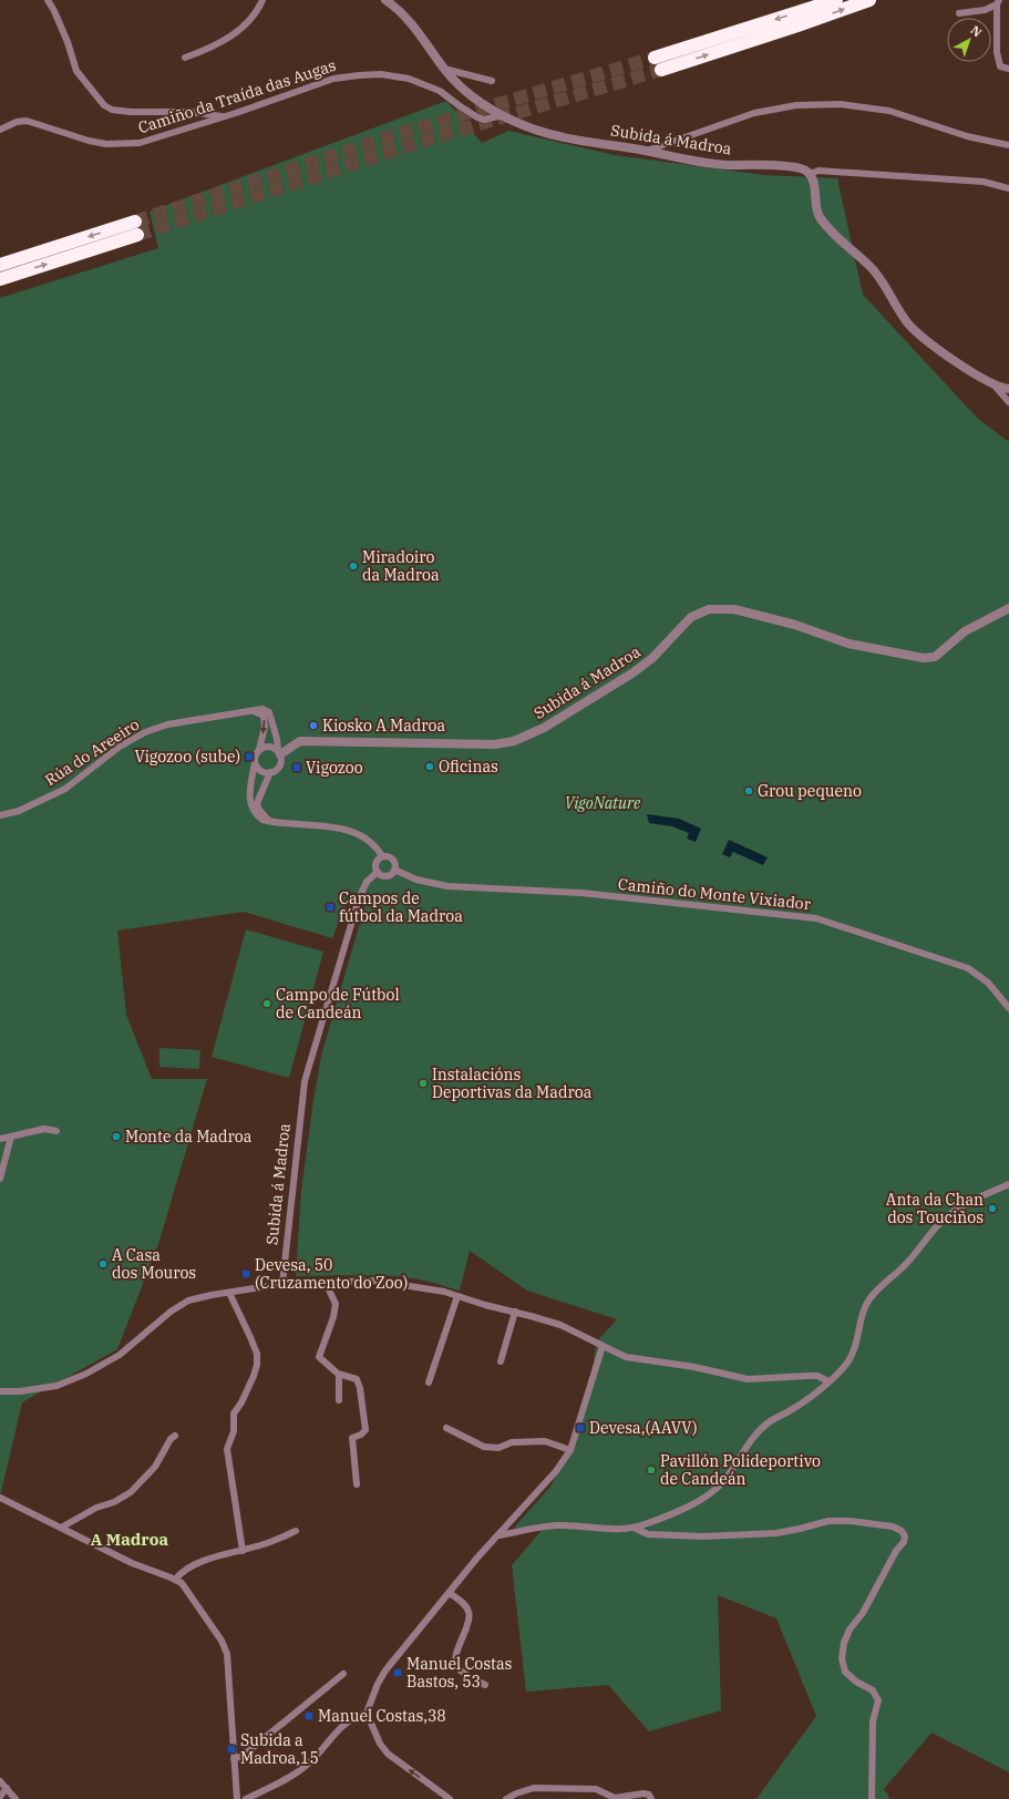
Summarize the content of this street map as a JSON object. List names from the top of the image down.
{
  "streets": {
    "street": [
      "Camiño da Traída das Augas",
      "Subida á Madroa",
      "Rúa do Areeiro",
      "Camiño do Monte Vixiador"
    ]
  },
  "crossings": [
    ["Camiño da Traída das Augas", "Subida á Madroa"],
    ["Subida á Madroa", "Rúa do Areeiro"],
    ["Subida á Madroa", "Camiño do Monte Vixiador"]
  ],
  "districts": ["A Madroa"],
  "parks": ["VigoNature"],
  "places": {
    "other": [
      "Miradoiro da Madroa",
      "Kiosko A Madroa",
      "Oficinas",
      "Grou pequeno",
      "Campo de Fútbol de Candeán",
      "Instalacións Deportivas da Madroa",
      "Monte da Madroa",
      "Anta da Chan dos Touciños",
      "A Casa dos Mouros",
      "Pavillón Polideportivo de Candeán"
    ],
    "transit": [
      "Vigozoo (sube)",
      "Vigozoo",
      "Campos de fútbol da Madroa",
      "Devesa, 50 (Cruzamento do Zoo)",
      "Devesa,(AAVV)",
      "Manuel Costas Bastos, 53",
      "Manuel Costas,38",
      "Subida a Madroa,15"
    ]
  },
  "north": "top right"
}
